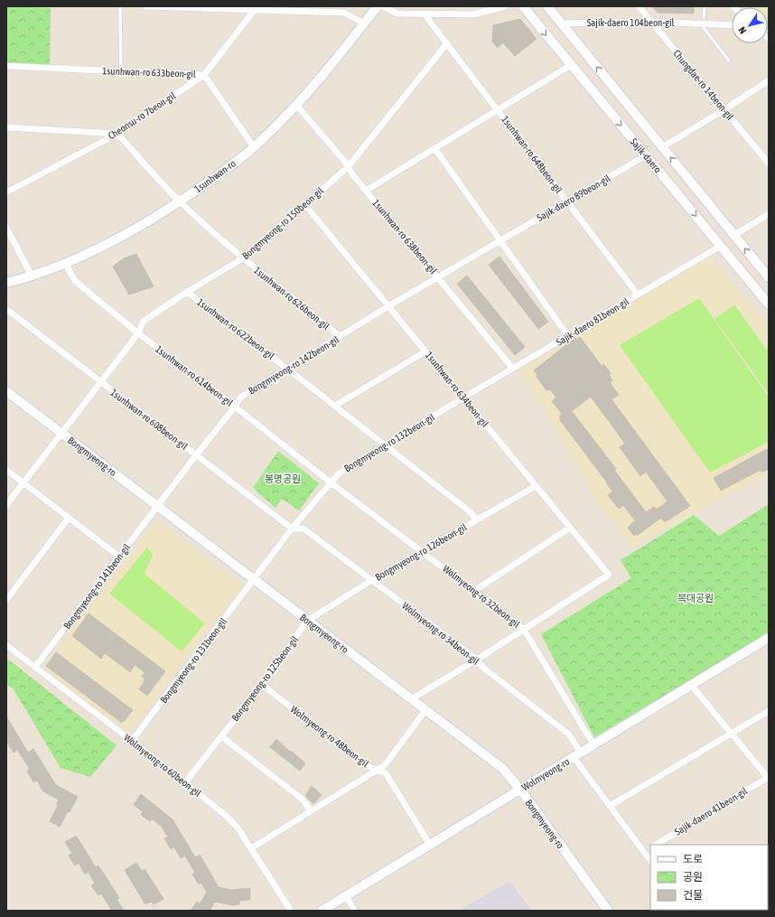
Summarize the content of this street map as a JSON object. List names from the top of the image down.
{
  "streets": {
    "street": [
      "Sajik-daero 104beon-gil",
      "1sunhwan-ro 633beon-gil",
      "Chungdae-ro 14beon-gil",
      "Cheonsu-ro 7beon-gil",
      "1sunhwan-ro 648beon-gil",
      "Sajik-daero",
      "1sunhwan-ro",
      "Sajik-daero 89beon-gil",
      "Bongmyeong-ro 150beon-gil",
      "1sunhwan-ro 638beon-gil",
      "1sunhwan-ro 626beon-gil",
      "Sajik-daero 81beon-gil",
      "1sunhwan-ro 622beon-gil",
      "Bongmyeong-ro 142beon-gil",
      "1sunhwan-ro 614beon-gil",
      "1sunhwan-ro 634beon-gil",
      "1sunhwan-ro 608beon-gil",
      "Bongmyeong-ro 132beon-gil",
      "Bongmyeong-ro",
      "Bongmyeong-ro 126beon-gil",
      "Bongmyeong-ro 141beon-gil",
      "Wolmyeong-ro 32beon-gil",
      "Wolmyeong-ro 34beon-gil",
      "Bongmyeong-ro 131beon-gil",
      "Bongmyeong-ro 125beon-gil",
      "Wolmyeong-ro 48beon-gil",
      "Wolmyeong-ro 60beon-gil",
      "Wolmyeong-ro",
      "Sajik-daero 41beon-gil"
    ]
  },
  "crossings": [
    ["Sajik-daero 104beon-gil", "Chungdae-ro 14beon-gil"],
    ["Sajik-daero 104beon-gil", "Sajik-daero"],
    ["1sunhwan-ro 633beon-gil", "Cheonsu-ro 7beon-gil"],
    ["1sunhwan-ro 633beon-gil", "1sunhwan-ro"],
    ["Cheonsu-ro 7beon-gil", "1sunhwan-ro 626beon-gil"],
    ["1sunhwan-ro 648beon-gil", "Sajik-daero 89beon-gil"],
    ["1sunhwan-ro 648beon-gil", "Bongmyeong-ro 150beon-gil"],
    ["1sunhwan-ro 648beon-gil", "Sajik-daero 81beon-gil"],
    ["Sajik-daero", "Sajik-daero 89beon-gil"],
    ["Sajik-daero", "Sajik-daero 81beon-gil"],
    ["1sunhwan-ro", "1sunhwan-ro 638beon-gil"],
    ["1sunhwan-ro", "1sunhwan-ro 626beon-gil"],
    ["1sunhwan-ro", "1sunhwan-ro 614beon-gil"],
    ["Sajik-daero 89beon-gil", "1sunhwan-ro 638beon-gil"],
    ["Sajik-daero 89beon-gil", "Bongmyeong-ro 142beon-gil"],
    ["Sajik-daero 89beon-gil", "1sunhwan-ro 634beon-gil"],
    ["Bongmyeong-ro 150beon-gil", "1sunhwan-ro 638beon-gil"],
    ["Bongmyeong-ro 150beon-gil", "1sunhwan-ro 626beon-gil"],
    ["Bongmyeong-ro 150beon-gil", "1sunhwan-ro 622beon-gil"],
    ["Bongmyeong-ro 150beon-gil", "1sunhwan-ro 614beon-gil"],
    ["Bongmyeong-ro 150beon-gil", "1sunhwan-ro 634beon-gil"],
    ["Bongmyeong-ro 150beon-gil", "1sunhwan-ro 608beon-gil"],
    ["Bongmyeong-ro 150beon-gil", "Bongmyeong-ro"],
    ["1sunhwan-ro 638beon-gil", "Sajik-daero 81beon-gil"],
    ["1sunhwan-ro 626beon-gil", "Bongmyeong-ro 142beon-gil"],
    ["Sajik-daero 81beon-gil", "1sunhwan-ro 634beon-gil"],
    ["Sajik-daero 81beon-gil", "Bongmyeong-ro 132beon-gil"],
    ["1sunhwan-ro 622beon-gil", "Bongmyeong-ro 142beon-gil"],
    ["1sunhwan-ro 622beon-gil", "Bongmyeong-ro 132beon-gil"],
    ["1sunhwan-ro 622beon-gil", "Bongmyeong-ro 126beon-gil"],
    ["Bongmyeong-ro 142beon-gil", "1sunhwan-ro 614beon-gil"],
    ["Bongmyeong-ro 142beon-gil", "1sunhwan-ro 634beon-gil"],
    ["Bongmyeong-ro 142beon-gil", "1sunhwan-ro 608beon-gil"],
    ["Bongmyeong-ro 142beon-gil", "Bongmyeong-ro"],
    ["Bongmyeong-ro 142beon-gil", "Bongmyeong-ro 141beon-gil"],
    ["1sunhwan-ro 614beon-gil", "Bongmyeong-ro 132beon-gil"],
    ["1sunhwan-ro 614beon-gil", "Wolmyeong-ro 32beon-gil"],
    ["1sunhwan-ro 634beon-gil", "Bongmyeong-ro 132beon-gil"],
    ["1sunhwan-ro 634beon-gil", "Bongmyeong-ro 126beon-gil"],
    ["1sunhwan-ro 634beon-gil", "Wolmyeong-ro 32beon-gil"],
    ["1sunhwan-ro 608beon-gil", "Bongmyeong-ro 132beon-gil"],
    ["1sunhwan-ro 608beon-gil", "Wolmyeong-ro 34beon-gil"],
    ["Bongmyeong-ro 132beon-gil", "Bongmyeong-ro"],
    ["Bongmyeong-ro 132beon-gil", "Wolmyeong-ro 32beon-gil"],
    ["Bongmyeong-ro 132beon-gil", "Wolmyeong-ro 34beon-gil"],
    ["Bongmyeong-ro 132beon-gil", "Bongmyeong-ro 131beon-gil"],
    ["Bongmyeong-ro", "Bongmyeong-ro 126beon-gil"],
    ["Bongmyeong-ro", "Bongmyeong-ro 141beon-gil"],
    ["Bongmyeong-ro", "Bongmyeong-ro 131beon-gil"],
    ["Bongmyeong-ro", "Bongmyeong-ro 125beon-gil"],
    ["Bongmyeong-ro", "Wolmyeong-ro"],
    ["Bongmyeong-ro 126beon-gil", "Wolmyeong-ro 32beon-gil"],
    ["Bongmyeong-ro 126beon-gil", "Wolmyeong-ro 34beon-gil"],
    ["Bongmyeong-ro 126beon-gil", "Bongmyeong-ro 125beon-gil"],
    ["Bongmyeong-ro 141beon-gil", "Wolmyeong-ro 60beon-gil"],
    ["Wolmyeong-ro 32beon-gil", "Wolmyeong-ro"],
    ["Wolmyeong-ro 34beon-gil", "Wolmyeong-ro"],
    ["Bongmyeong-ro 131beon-gil", "Wolmyeong-ro 60beon-gil"],
    ["Bongmyeong-ro 125beon-gil", "Wolmyeong-ro 48beon-gil"],
    ["Bongmyeong-ro 125beon-gil", "Wolmyeong-ro 60beon-gil"],
    ["Wolmyeong-ro 48beon-gil", "Wolmyeong-ro"]
  ],
  "parks": ["봉명공원", "복대공원"],
  "legend": ["도로", "공원", "건물"],
  "north": "bottom left"
}
